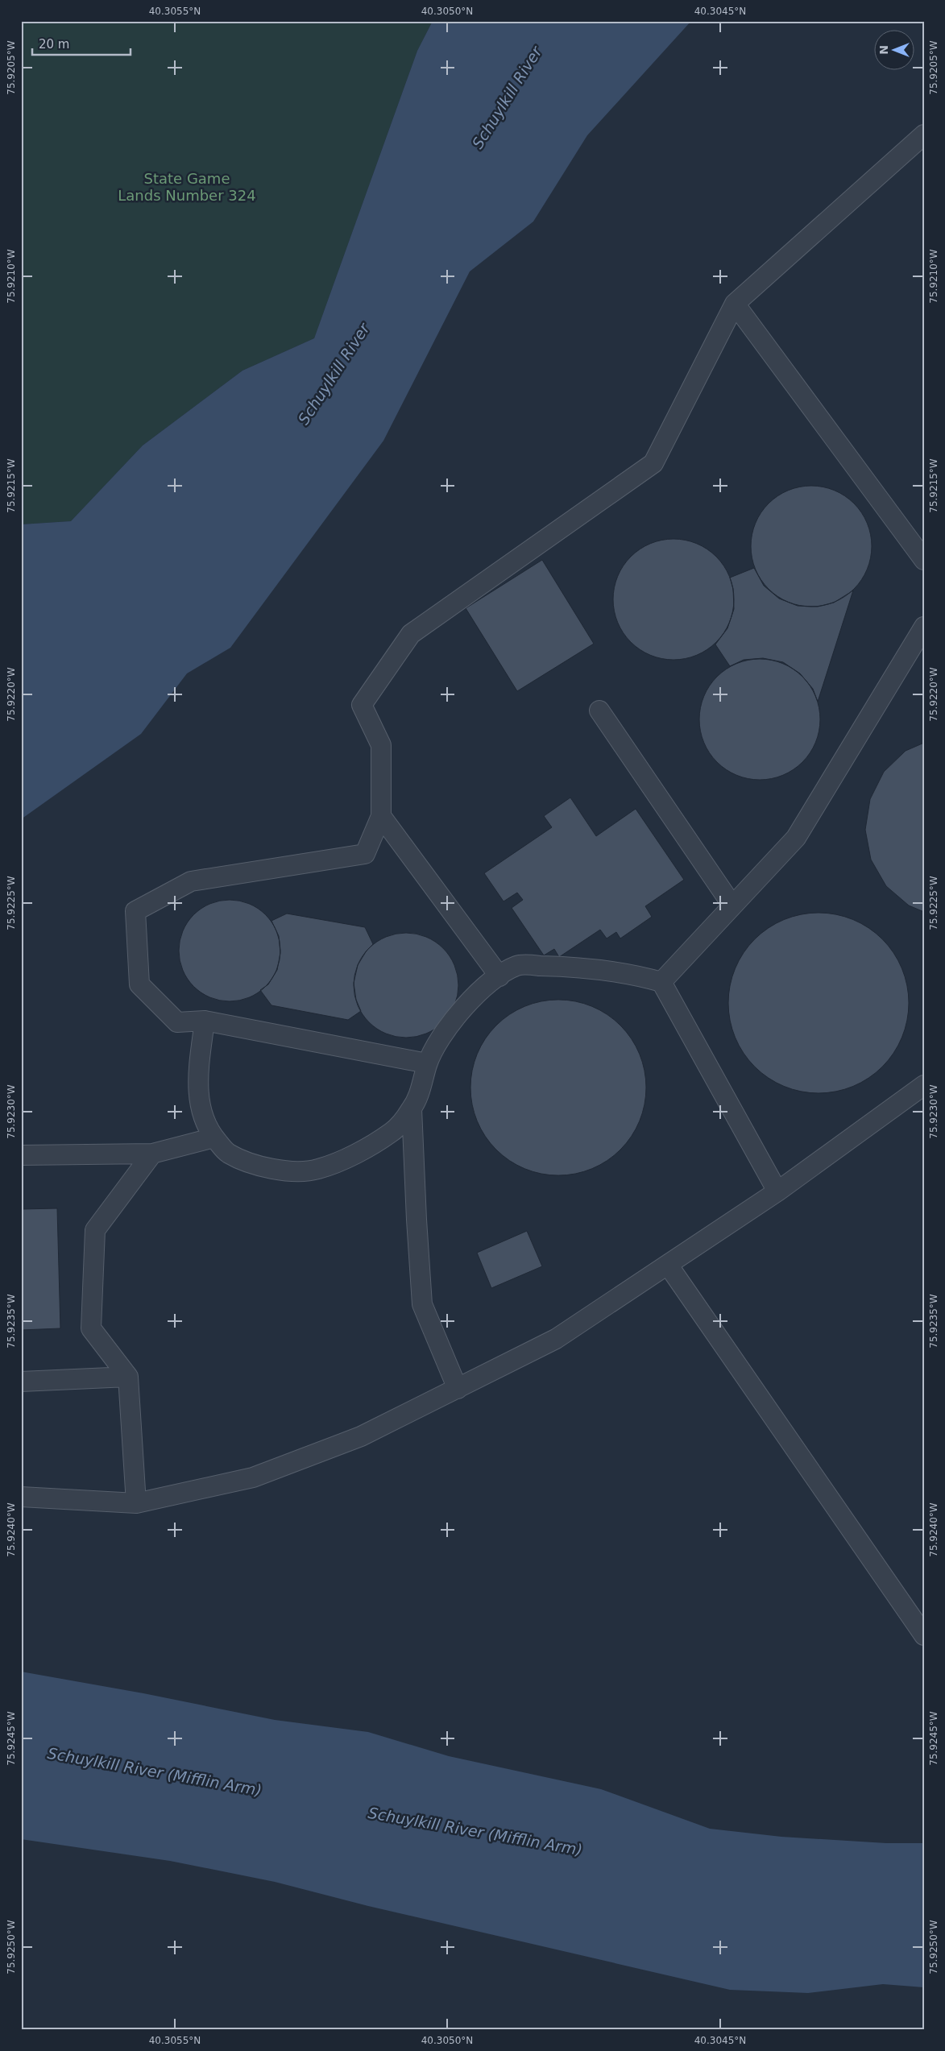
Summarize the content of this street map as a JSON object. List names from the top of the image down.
{
  "water": ["Schuylkill River", "Schuylkill River (Mifflin Arm)"],
  "parks": ["State Game Lands Number 324"],
  "scale_bar": "20 m",
  "north": "left",
  "coordinates": [
    "40.3055°N",
    "40.3050°N",
    "40.3045°N",
    "75.9205°W",
    "75.9210°W",
    "75.9215°W",
    "75.9220°W",
    "75.9225°W",
    "75.9230°W",
    "75.9235°W",
    "75.9240°W",
    "75.9245°W",
    "75.9250°W"
  ]
}
